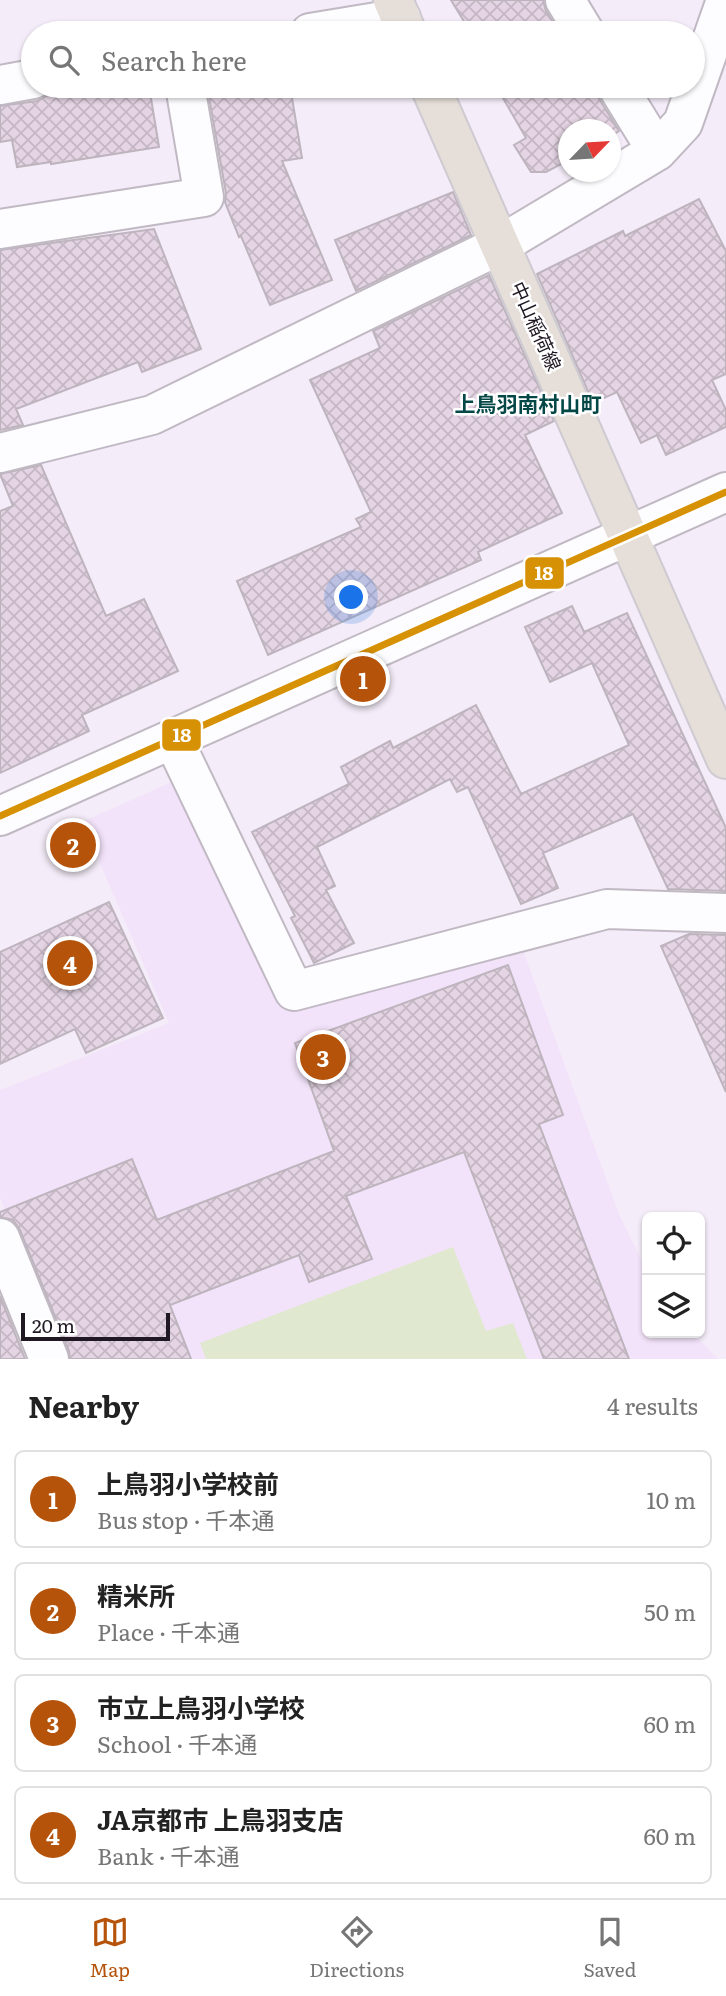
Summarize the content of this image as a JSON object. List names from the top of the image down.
{
  "streets": {
    "main road": ["中山稲荷線"]
  },
  "districts": ["上鳥羽南村山町"],
  "lines": ["transit line 18"],
  "scale_bar": "20 m",
  "north": "top right",
  "page": {
    "search": "Search here",
    "pins": [
      "1",
      "2",
      "4",
      "3"
    ],
    "scale": "20 m",
    "heading": ["Nearby", "4 results"],
    "list": [
      {
        "mark": "1",
        "name": "上鳥羽小学校前",
        "note": "Bus stop · 千本通",
        "value": "10 m"
      },
      {
        "mark": "2",
        "name": "精米所",
        "note": "Place · 千本通",
        "value": "50 m"
      },
      {
        "mark": "3",
        "name": "市立上鳥羽小学校",
        "note": "School · 千本通",
        "value": "60 m"
      },
      {
        "mark": "4",
        "name": "JA京都市 上鳥羽支店",
        "note": "Bank · 千本通",
        "value": "60 m"
      }
    ],
    "nav": ["Map", "Directions", "Saved"]
  }
}
